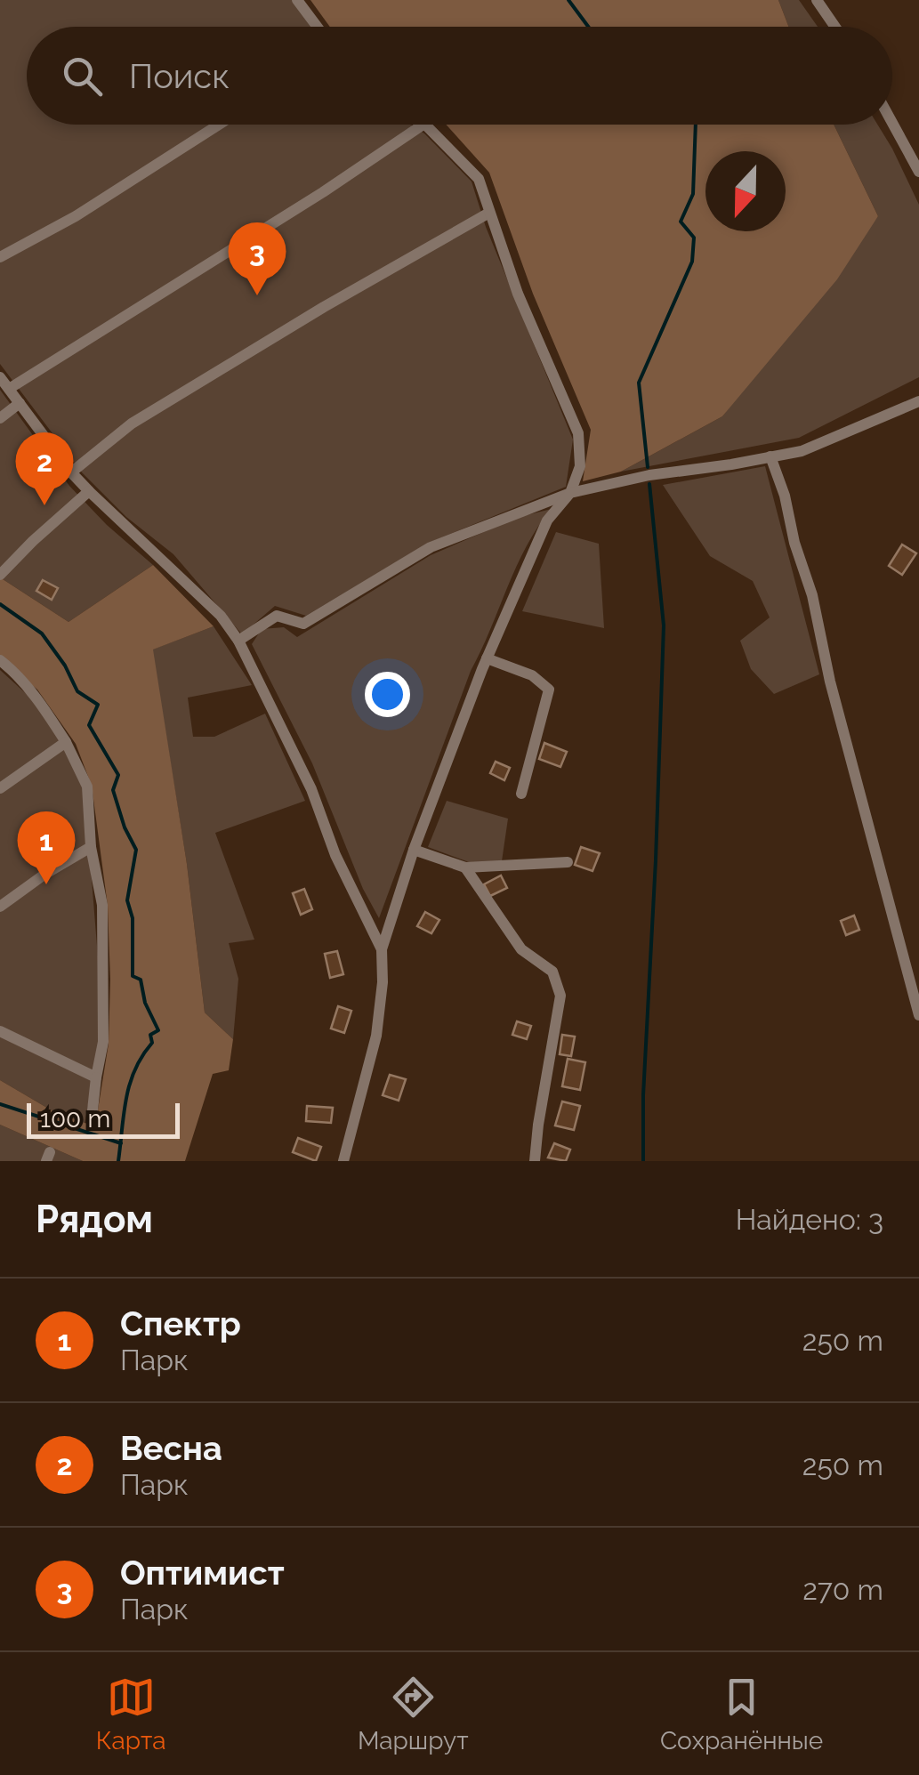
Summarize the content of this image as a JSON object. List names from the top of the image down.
{
  "scale_bar": "100 m",
  "north": "bottom",
  "page": {
    "search": "Поиск",
    "pins": ["3", "2", "1"],
    "scale": "100 m",
    "heading": ["Рядом", "Найдено: 3"],
    "list": [
      {
        "mark": "1",
        "name": "Спектр",
        "note": "Парк",
        "value": "250 m"
      },
      {
        "mark": "2",
        "name": "Весна",
        "note": "Парк",
        "value": "250 m"
      },
      {
        "mark": "3",
        "name": "Оптимист",
        "note": "Парк",
        "value": "270 m"
      }
    ],
    "nav": ["Карта", "Маршрут", "Сохранённые"]
  }
}
